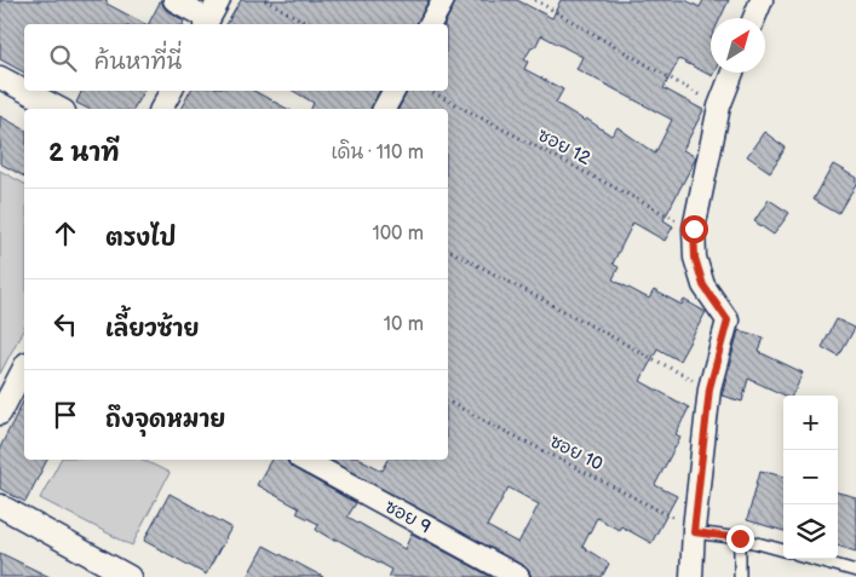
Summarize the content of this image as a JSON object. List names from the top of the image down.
{
  "streets": {
    "street": ["ซอย 9"],
    "path": ["ซอย 12", "ซอย 10"]
  },
  "north": "top right",
  "page": {
    "search": "ค้นหาที่นี่",
    "heading": ["2 นาที", "เดิน · 110 m"],
    "list": [
      ["ตรงไป", "100 m"],
      ["เลี้ยวซ้าย", "10 m"],
      "ถึงจุดหมาย"
    ],
    "map_buttons": ["+", "−"]
  }
}
